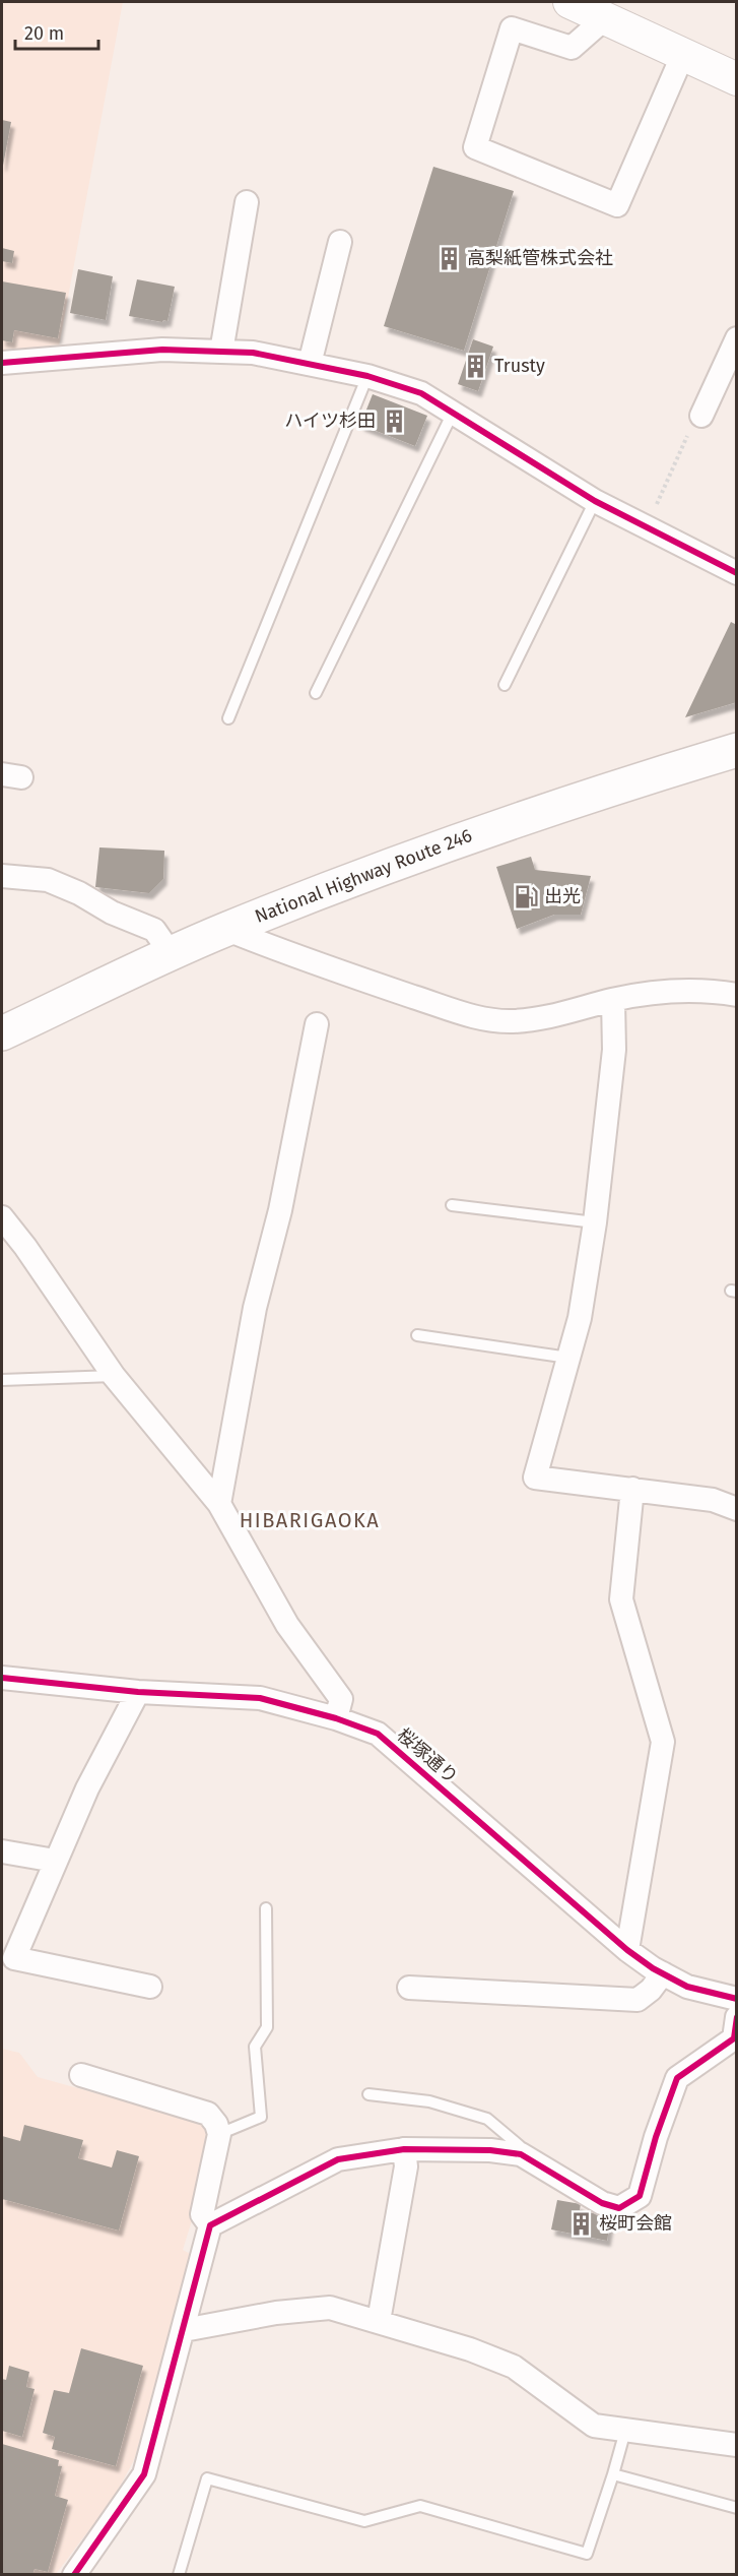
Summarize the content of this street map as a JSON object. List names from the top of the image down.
{
  "streets": {
    "highway": ["National Highway Route 246"],
    "street": ["桜塚通り"]
  },
  "districts": ["HIBARIGAOKA"],
  "places": {
    "building": [
      "高梨紙管株式会社",
      "Trusty",
      "ハイツ杉田",
      "桜町会館"
    ],
    "fuel station": ["出光"]
  },
  "scale_bar": "20 m"
}
